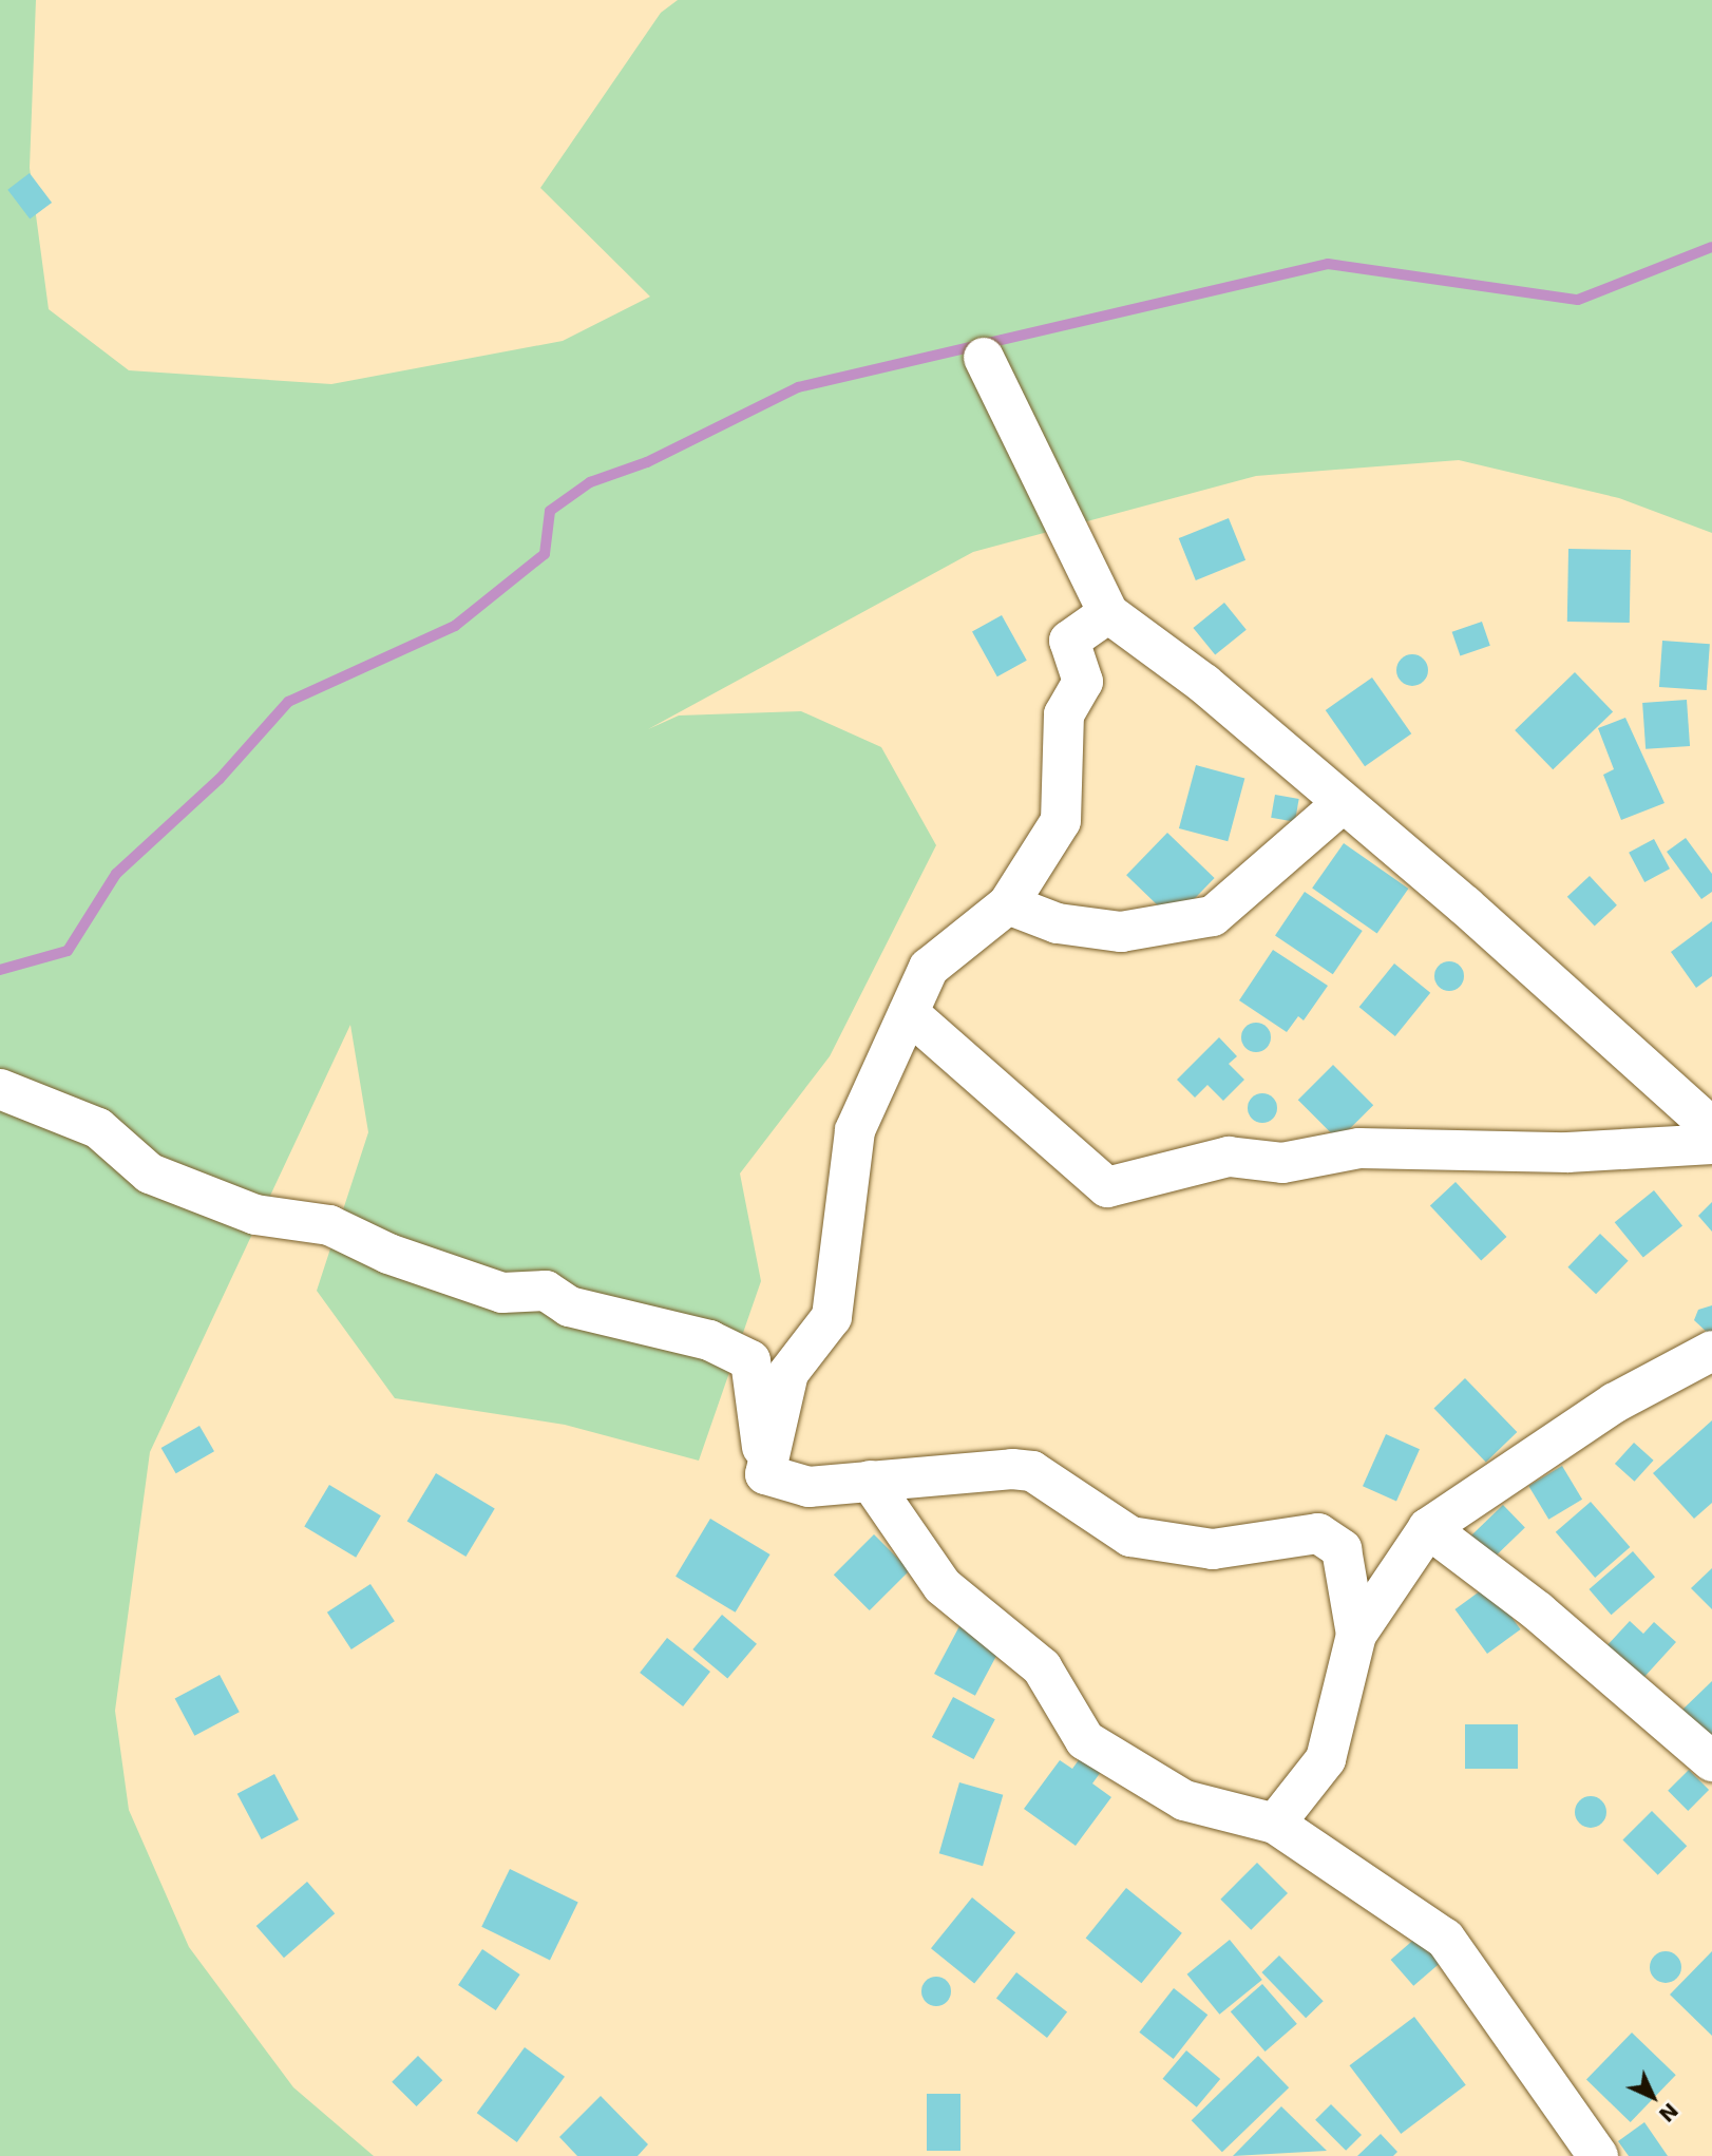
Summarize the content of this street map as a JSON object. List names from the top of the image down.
{
  "north": "bottom right"
}
